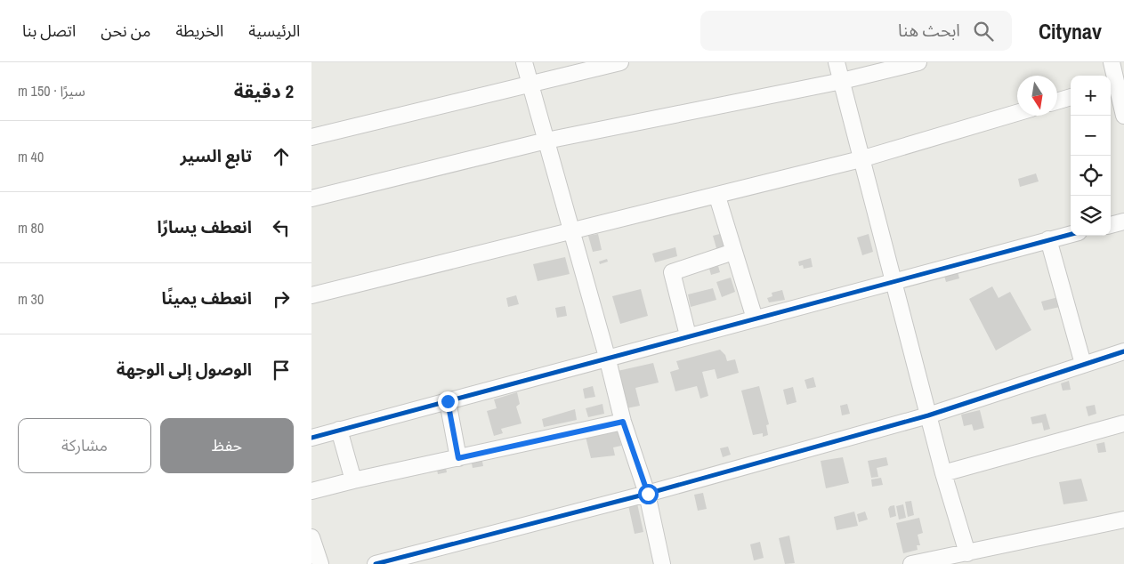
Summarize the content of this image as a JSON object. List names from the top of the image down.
{
  "north": "bottom",
  "page": {
    "header": "Citynav",
    "search": "ابحث هنا",
    "nav": [
      "الرئيسية",
      "الخريطة",
      "من نحن",
      "اتصل بنا"
    ],
    "heading": ["2 دقيقة", "سيرًا · 150 m"],
    "map_buttons": ["+", "−"],
    "list": [
      ["تابع السير", "40 m"],
      ["انعطف يسارًا", "80 m"],
      ["انعطف يمينًا", "30 m"],
      "الوصول إلى الوجهة"
    ],
    "buttons": ["حفظ", "مشاركة"]
  }
}
